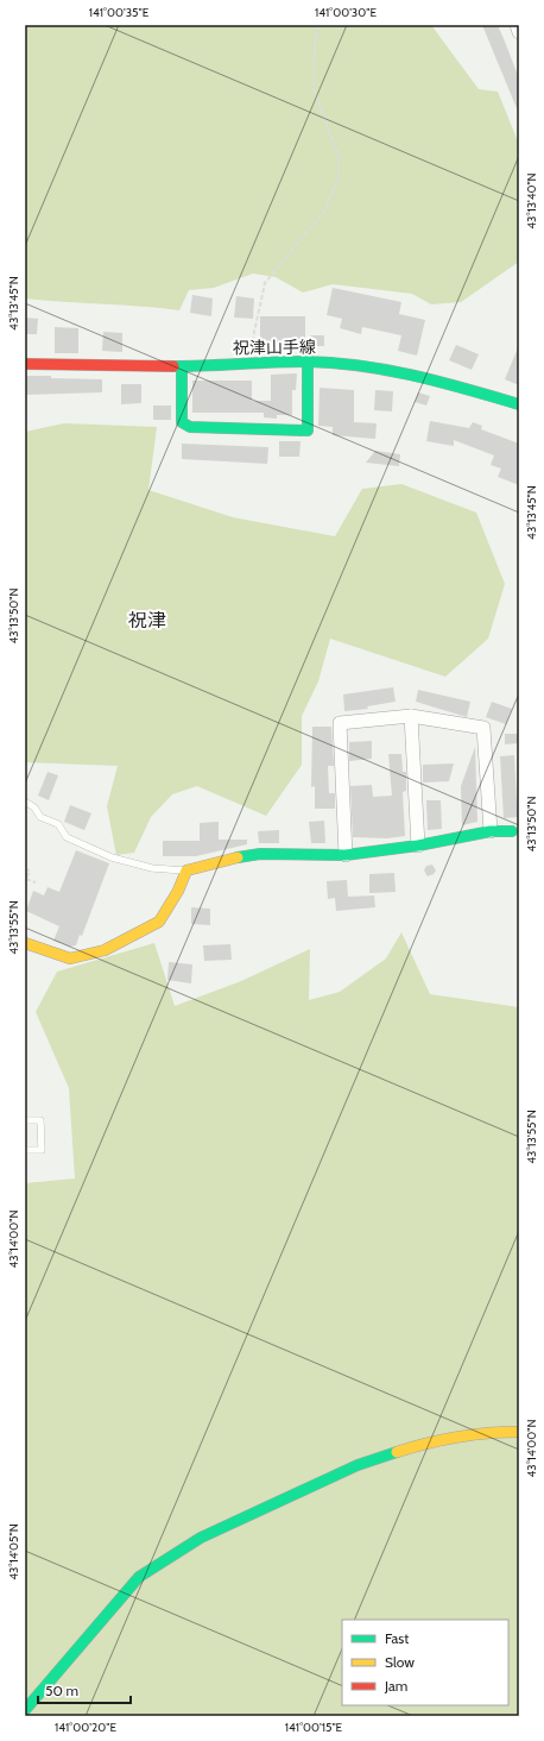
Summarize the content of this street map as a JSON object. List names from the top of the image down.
{
  "streets": {
    "street": ["祝津山手線"]
  },
  "districts": ["祝津"],
  "legend": ["Fast", "Slow", "Jam"],
  "scale_bar": "50 m",
  "coordinates": [
    "141°00'35\"E",
    "141°00'30\"E",
    "43°13'40\"N",
    "43°13'45\"N",
    "43°13'50\"N",
    "43°13'55\"N",
    "43°14'00\"N",
    "43°14'05\"N",
    "141°00'20\"E",
    "141°00'15\"E"
  ]
}
